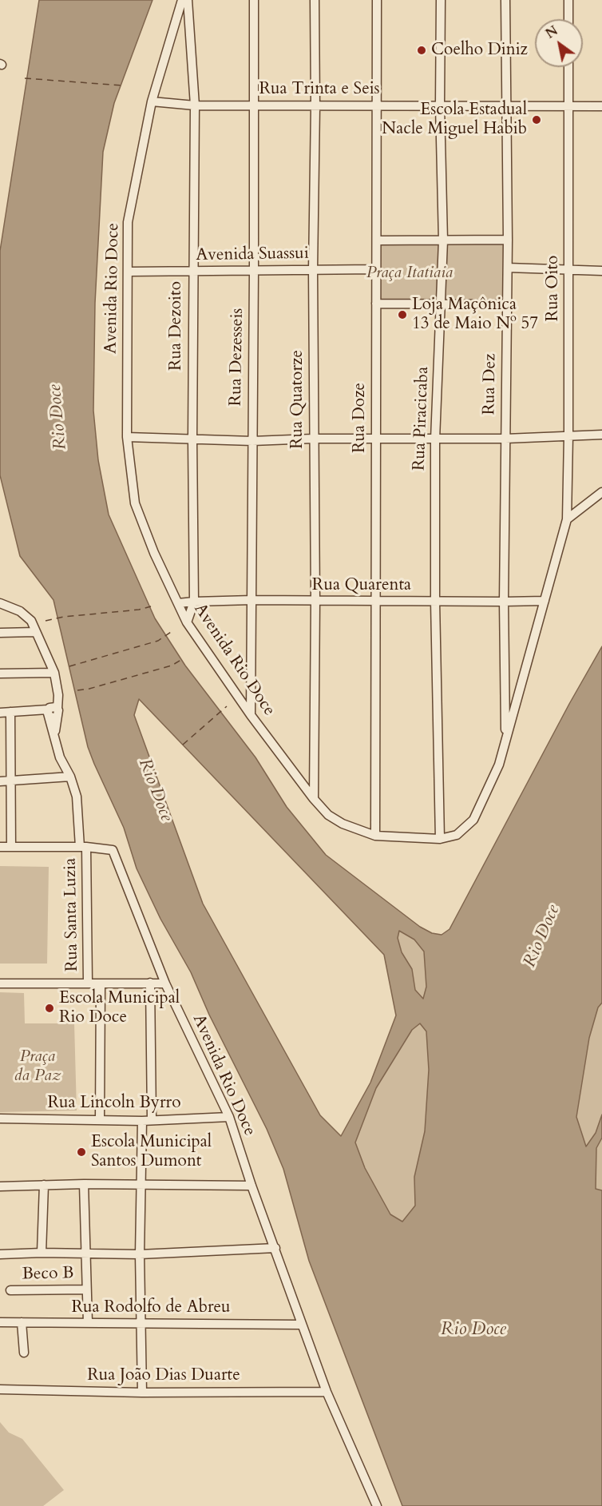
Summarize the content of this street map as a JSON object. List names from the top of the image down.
{
  "streets": {
    "street": [
      "Rua Trinta e Seis",
      "Avenida Suassui",
      "Avenida Rio Doce",
      "Rua Oito",
      "Rua Dezoito",
      "Rua Dezesseis",
      "Rua Dez",
      "Rua Quatorze",
      "Rua Doze",
      "Rua Piracicaba",
      "Rua Quarenta",
      "Rua Santa Luzia",
      "Rua Lincoln Byrro",
      "Beco B",
      "Rua Rodolfo de Abreu",
      "Rua João Dias Duarte"
    ]
  },
  "crossings": [
    ["Rua Trinta e Seis", "Avenida Rio Doce"],
    ["Rua Trinta e Seis", "Rua Oito"],
    ["Rua Trinta e Seis", "Rua Dezoito"],
    ["Rua Trinta e Seis", "Rua Dezesseis"],
    ["Rua Trinta e Seis", "Rua Dez"],
    ["Rua Trinta e Seis", "Rua Quatorze"],
    ["Rua Trinta e Seis", "Rua Doze"],
    ["Rua Trinta e Seis", "Rua Piracicaba"],
    ["Avenida Suassui", "Avenida Rio Doce"],
    ["Avenida Suassui", "Rua Dezoito"],
    ["Avenida Suassui", "Rua Dezesseis"],
    ["Avenida Suassui", "Rua Quatorze"],
    ["Avenida Suassui", "Rua Doze"],
    ["Avenida Rio Doce", "Rua Oito"],
    ["Avenida Rio Doce", "Rua Dezoito"],
    ["Avenida Rio Doce", "Rua Dezesseis"],
    ["Avenida Rio Doce", "Rua Dez"],
    ["Avenida Rio Doce", "Rua Quatorze"],
    ["Avenida Rio Doce", "Rua Doze"],
    ["Avenida Rio Doce", "Rua Piracicaba"],
    ["Avenida Rio Doce", "Rua Quarenta"],
    ["Avenida Rio Doce", "Rua Santa Luzia"],
    ["Avenida Rio Doce", "Rua Lincoln Byrro"],
    ["Avenida Rio Doce", "Rua Rodolfo de Abreu"],
    ["Avenida Rio Doce", "Rua João Dias Duarte"],
    ["Rua Dezoito", "Rua Quarenta"],
    ["Rua Dezesseis", "Rua Quarenta"],
    ["Rua Dez", "Rua Quarenta"],
    ["Rua Quatorze", "Rua Quarenta"],
    ["Rua Doze", "Rua Quarenta"],
    ["Rua Piracicaba", "Rua Quarenta"]
  ],
  "water": ["Rio Doce"],
  "parks": ["Praça Itatiaia", "Praça da Paz"],
  "places": [
    "Coelho Diniz",
    "Escola Estadual Nacle Miguel Habib",
    "Loja Maçônica 13 de Maio Nº 57",
    "Escola Municipal Rio Doce",
    "Escola Municipal Santos Dumont"
  ],
  "north": "top left"
}
